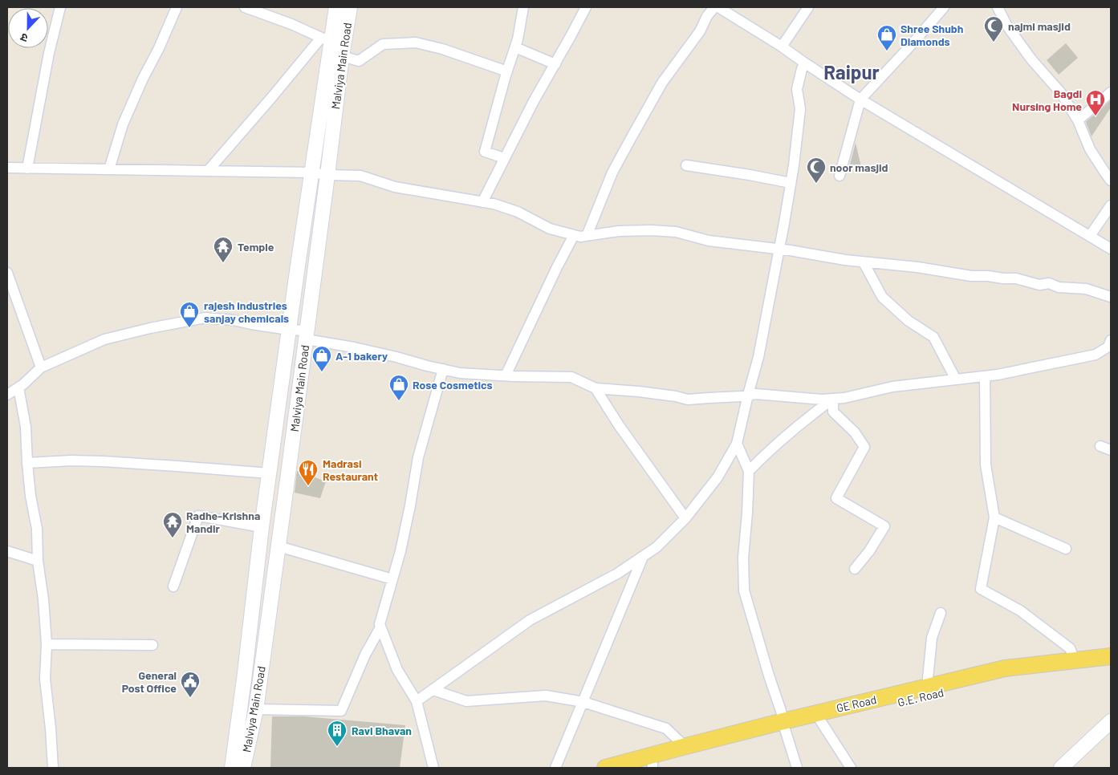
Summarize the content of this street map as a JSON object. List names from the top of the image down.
{
  "streets": {
    "main road": ["G.E. Road", "GE Road"],
    "street": ["Malviya Main Road"]
  },
  "crossings": [
    ["G.E. Road", "GE Road"]
  ],
  "districts": ["Raipur"],
  "places": {
    "mosque": ["najmi masjid", "noor masjid"],
    "shop": [
      "Shree Shubh Diamonds",
      "rajesh industries sanjay chemicals",
      "A-1 bakery",
      "Rose Cosmetics"
    ],
    "hospital": ["Bagdi Nursing Home"],
    "temple": ["Temple", "Radhe-Krishna Mandir"],
    "restaurant": ["Madrasi Restaurant"],
    "public building": ["General Post Office"],
    "building": ["Ravi Bhavan"]
  },
  "north": "bottom"
}
